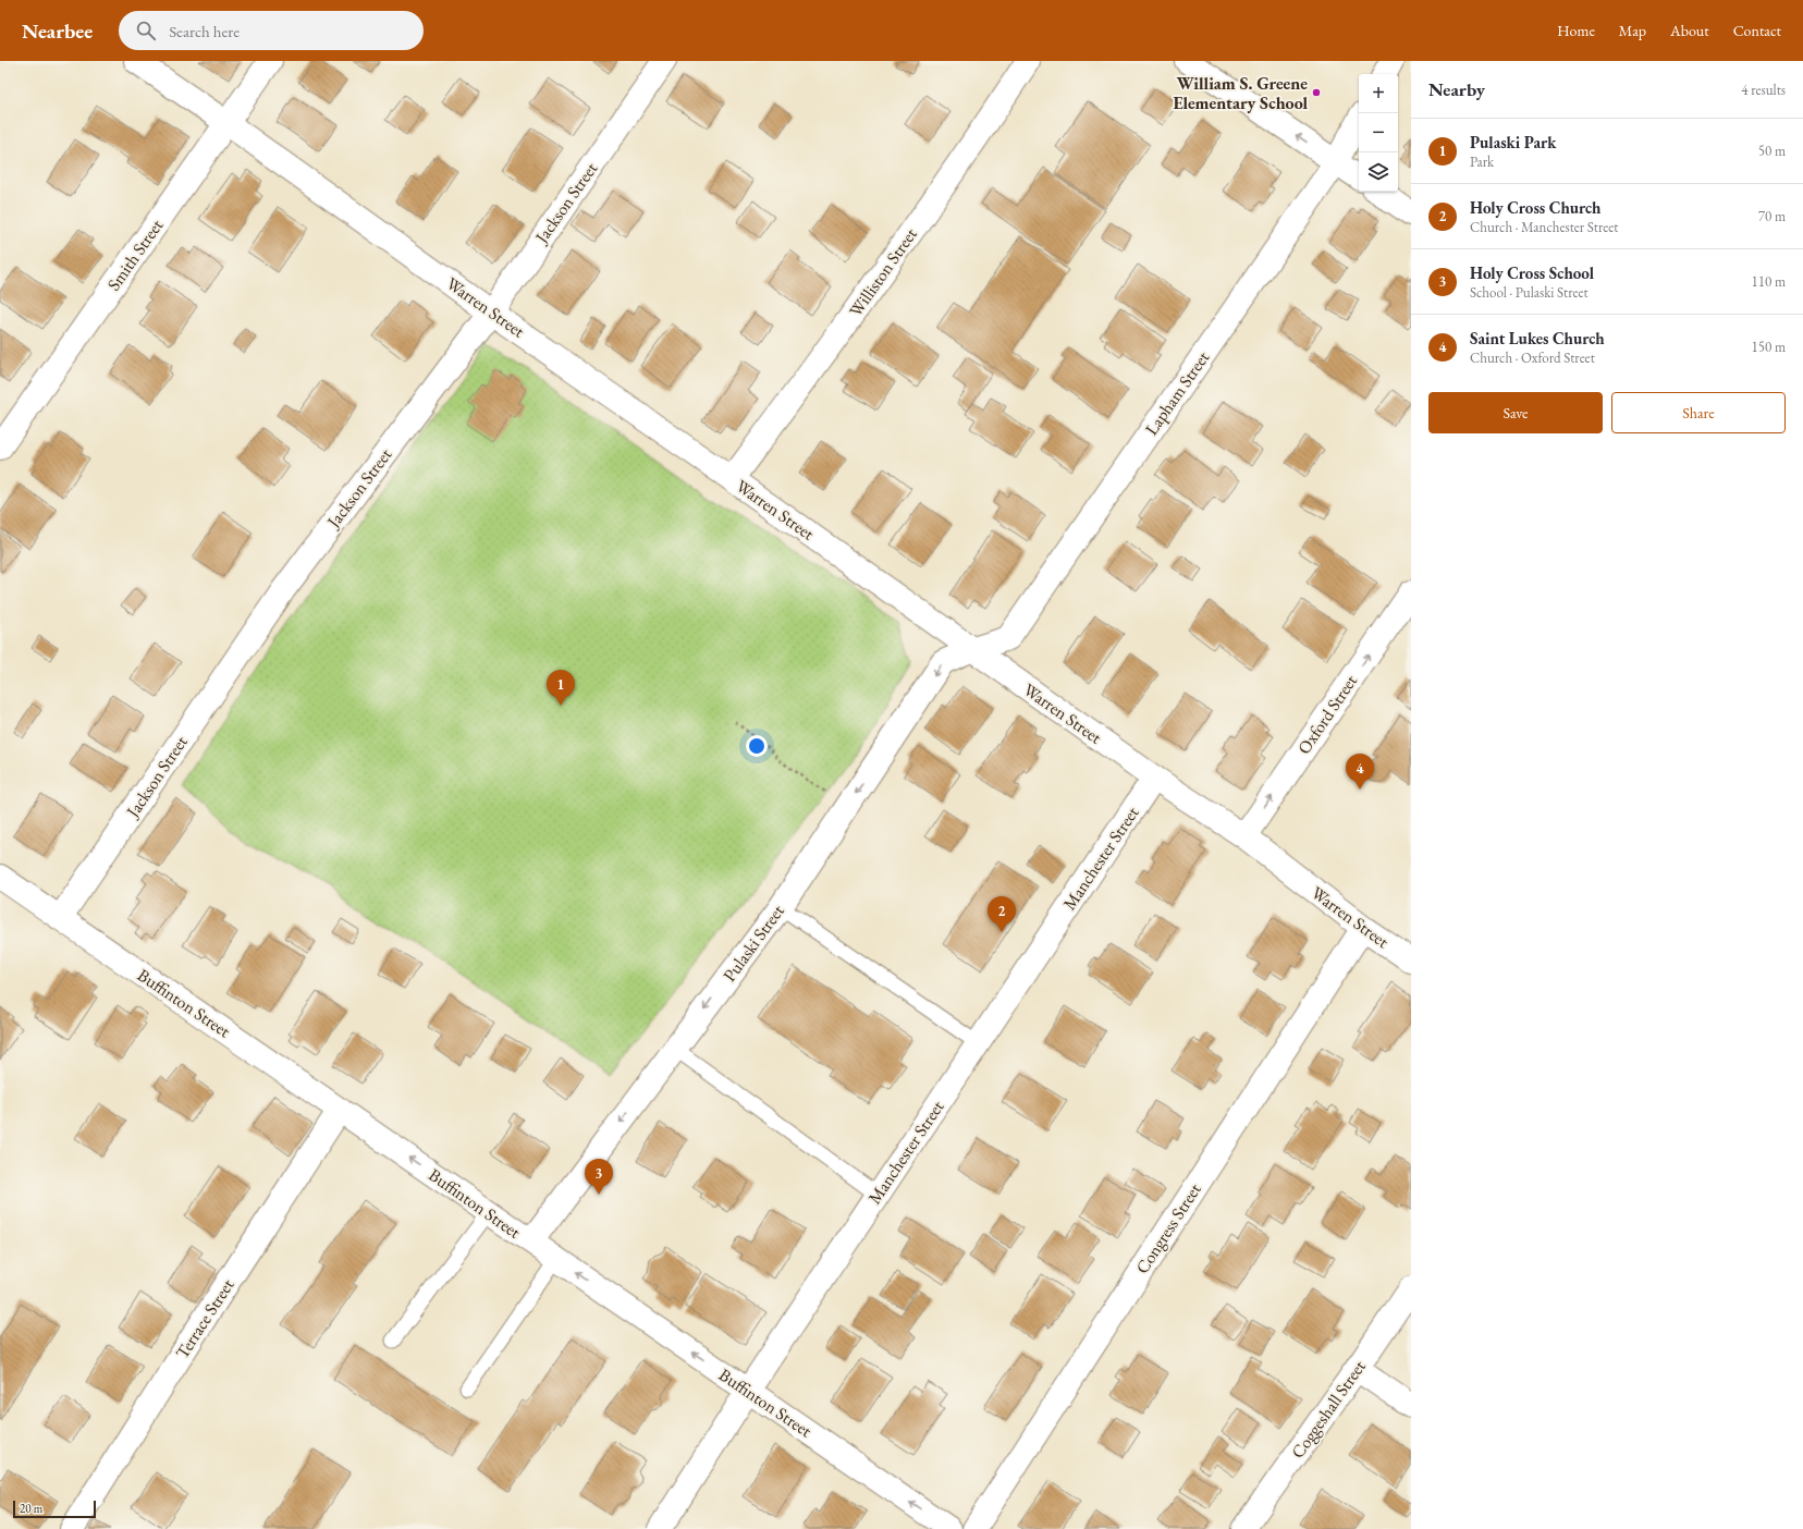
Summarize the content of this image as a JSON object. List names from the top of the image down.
{
  "streets": {
    "street": [
      "Jackson Street",
      "Smith Street",
      "Williston Street",
      "Warren Street",
      "Lapham Street",
      "Oxford Street",
      "Manchester Street",
      "Pulaski Street",
      "Buffinton Street",
      "Congress Street",
      "Terrace Street",
      "Coggeshall Street"
    ]
  },
  "crossings": [
    ["Jackson Street", "Warren Street"],
    ["Jackson Street", "Buffinton Street"],
    ["Smith Street", "Warren Street"],
    ["Williston Street", "Warren Street"],
    ["Warren Street", "Lapham Street"],
    ["Warren Street", "Oxford Street"],
    ["Warren Street", "Manchester Street"],
    ["Warren Street", "Pulaski Street"],
    ["Warren Street", "Congress Street"],
    ["Lapham Street", "Pulaski Street"],
    ["Manchester Street", "Buffinton Street"],
    ["Pulaski Street", "Buffinton Street"],
    ["Buffinton Street", "Terrace Street"]
  ],
  "one_way": ["Oxford Street", "Pulaski Street", "Buffinton Street"],
  "places": ["William S. Greene Elementary School"],
  "scale_bar": "20 m",
  "page": {
    "header": "Nearbee",
    "search": "Search here",
    "nav": [
      "Home",
      "Map",
      "About",
      "Contact"
    ],
    "heading": ["Nearby", "4 results"],
    "map_buttons": ["+", "−"],
    "list": [
      {
        "mark": "1",
        "name": "Pulaski Park",
        "note": "Park",
        "value": "50 m"
      },
      {
        "mark": "2",
        "name": "Holy Cross Church",
        "note": "Church · Manchester Street",
        "value": "70 m"
      },
      {
        "mark": "3",
        "name": "Holy Cross School",
        "note": "School · Pulaski Street",
        "value": "110 m"
      },
      {
        "mark": "4",
        "name": "Saint Lukes Church",
        "note": "Church · Oxford Street",
        "value": "150 m"
      }
    ],
    "buttons": ["Save", "Share"],
    "pins": [
      "1",
      "4",
      "2",
      "3"
    ],
    "scale": "20 m"
  }
}
